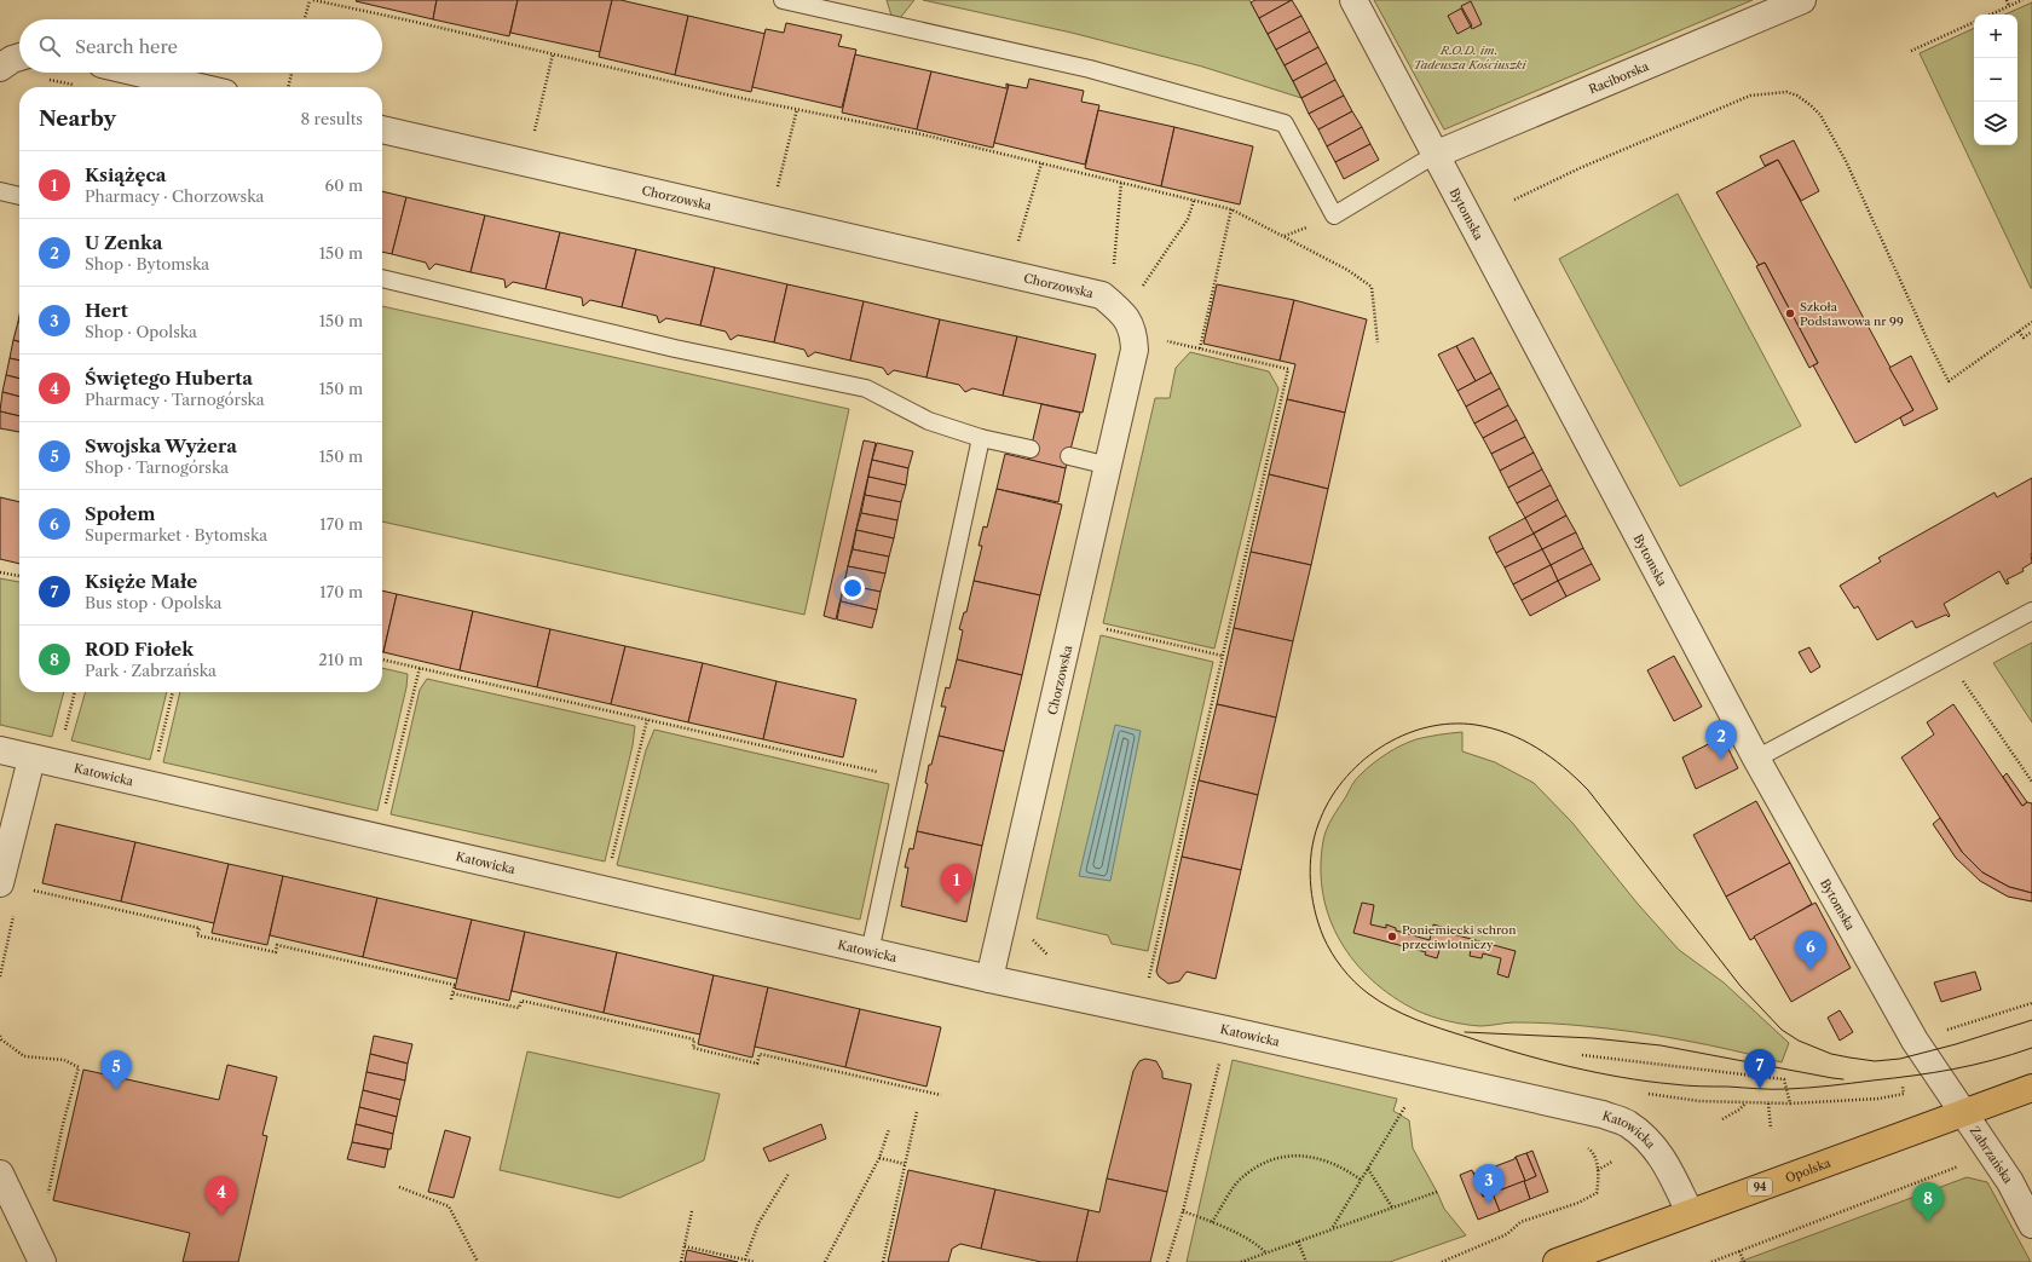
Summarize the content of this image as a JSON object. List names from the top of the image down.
{
  "streets": {
    "main road": ["Opolska", "94"],
    "street": [
      "Raciborska",
      "Chorzowska",
      "Bytomska",
      "Katowicka",
      "Zabrzańska"
    ]
  },
  "crossings": [
    ["Raciborska", "Bytomska"],
    ["Chorzowska", "Katowicka"],
    ["Bytomska", "Zabrzańska"],
    ["Bytomska", "Opolska"],
    ["Katowicka", "Opolska"],
    ["Zabrzańska", "Opolska"]
  ],
  "parks": ["R.O.D. im. Tadeusza Kościuszki"],
  "places": ["Szkoła Podstawowa nr 99", "Poniemiecki schron przeciwlotniczy"],
  "page": {
    "map_buttons": ["+", "−"],
    "search": "Search here",
    "heading": ["Nearby", "8 results"],
    "list": [
      {
        "mark": "1",
        "name": "Książęca",
        "note": "Pharmacy · Chorzowska",
        "value": "60 m"
      },
      {
        "mark": "2",
        "name": "U Zenka",
        "note": "Shop · Bytomska",
        "value": "150 m"
      },
      {
        "mark": "3",
        "name": "Hert",
        "note": "Shop · Opolska",
        "value": "150 m"
      },
      {
        "mark": "4",
        "name": "Świętego Huberta",
        "note": "Pharmacy · Tarnogórska",
        "value": "150 m"
      },
      {
        "mark": "5",
        "name": "Swojska Wyżera",
        "note": "Shop · Tarnogórska",
        "value": "150 m"
      },
      {
        "mark": "6",
        "name": "Społem",
        "note": "Supermarket · Bytomska",
        "value": "170 m"
      },
      {
        "mark": "7",
        "name": "Księże Małe",
        "note": "Bus stop · Opolska",
        "value": "170 m"
      },
      {
        "mark": "8",
        "name": "ROD Fiołek",
        "note": "Park · Zabrzańska",
        "value": "210 m"
      }
    ],
    "pins": [
      "2",
      "1",
      "6",
      "7",
      "5",
      "3",
      "4",
      "8"
    ]
  }
}
